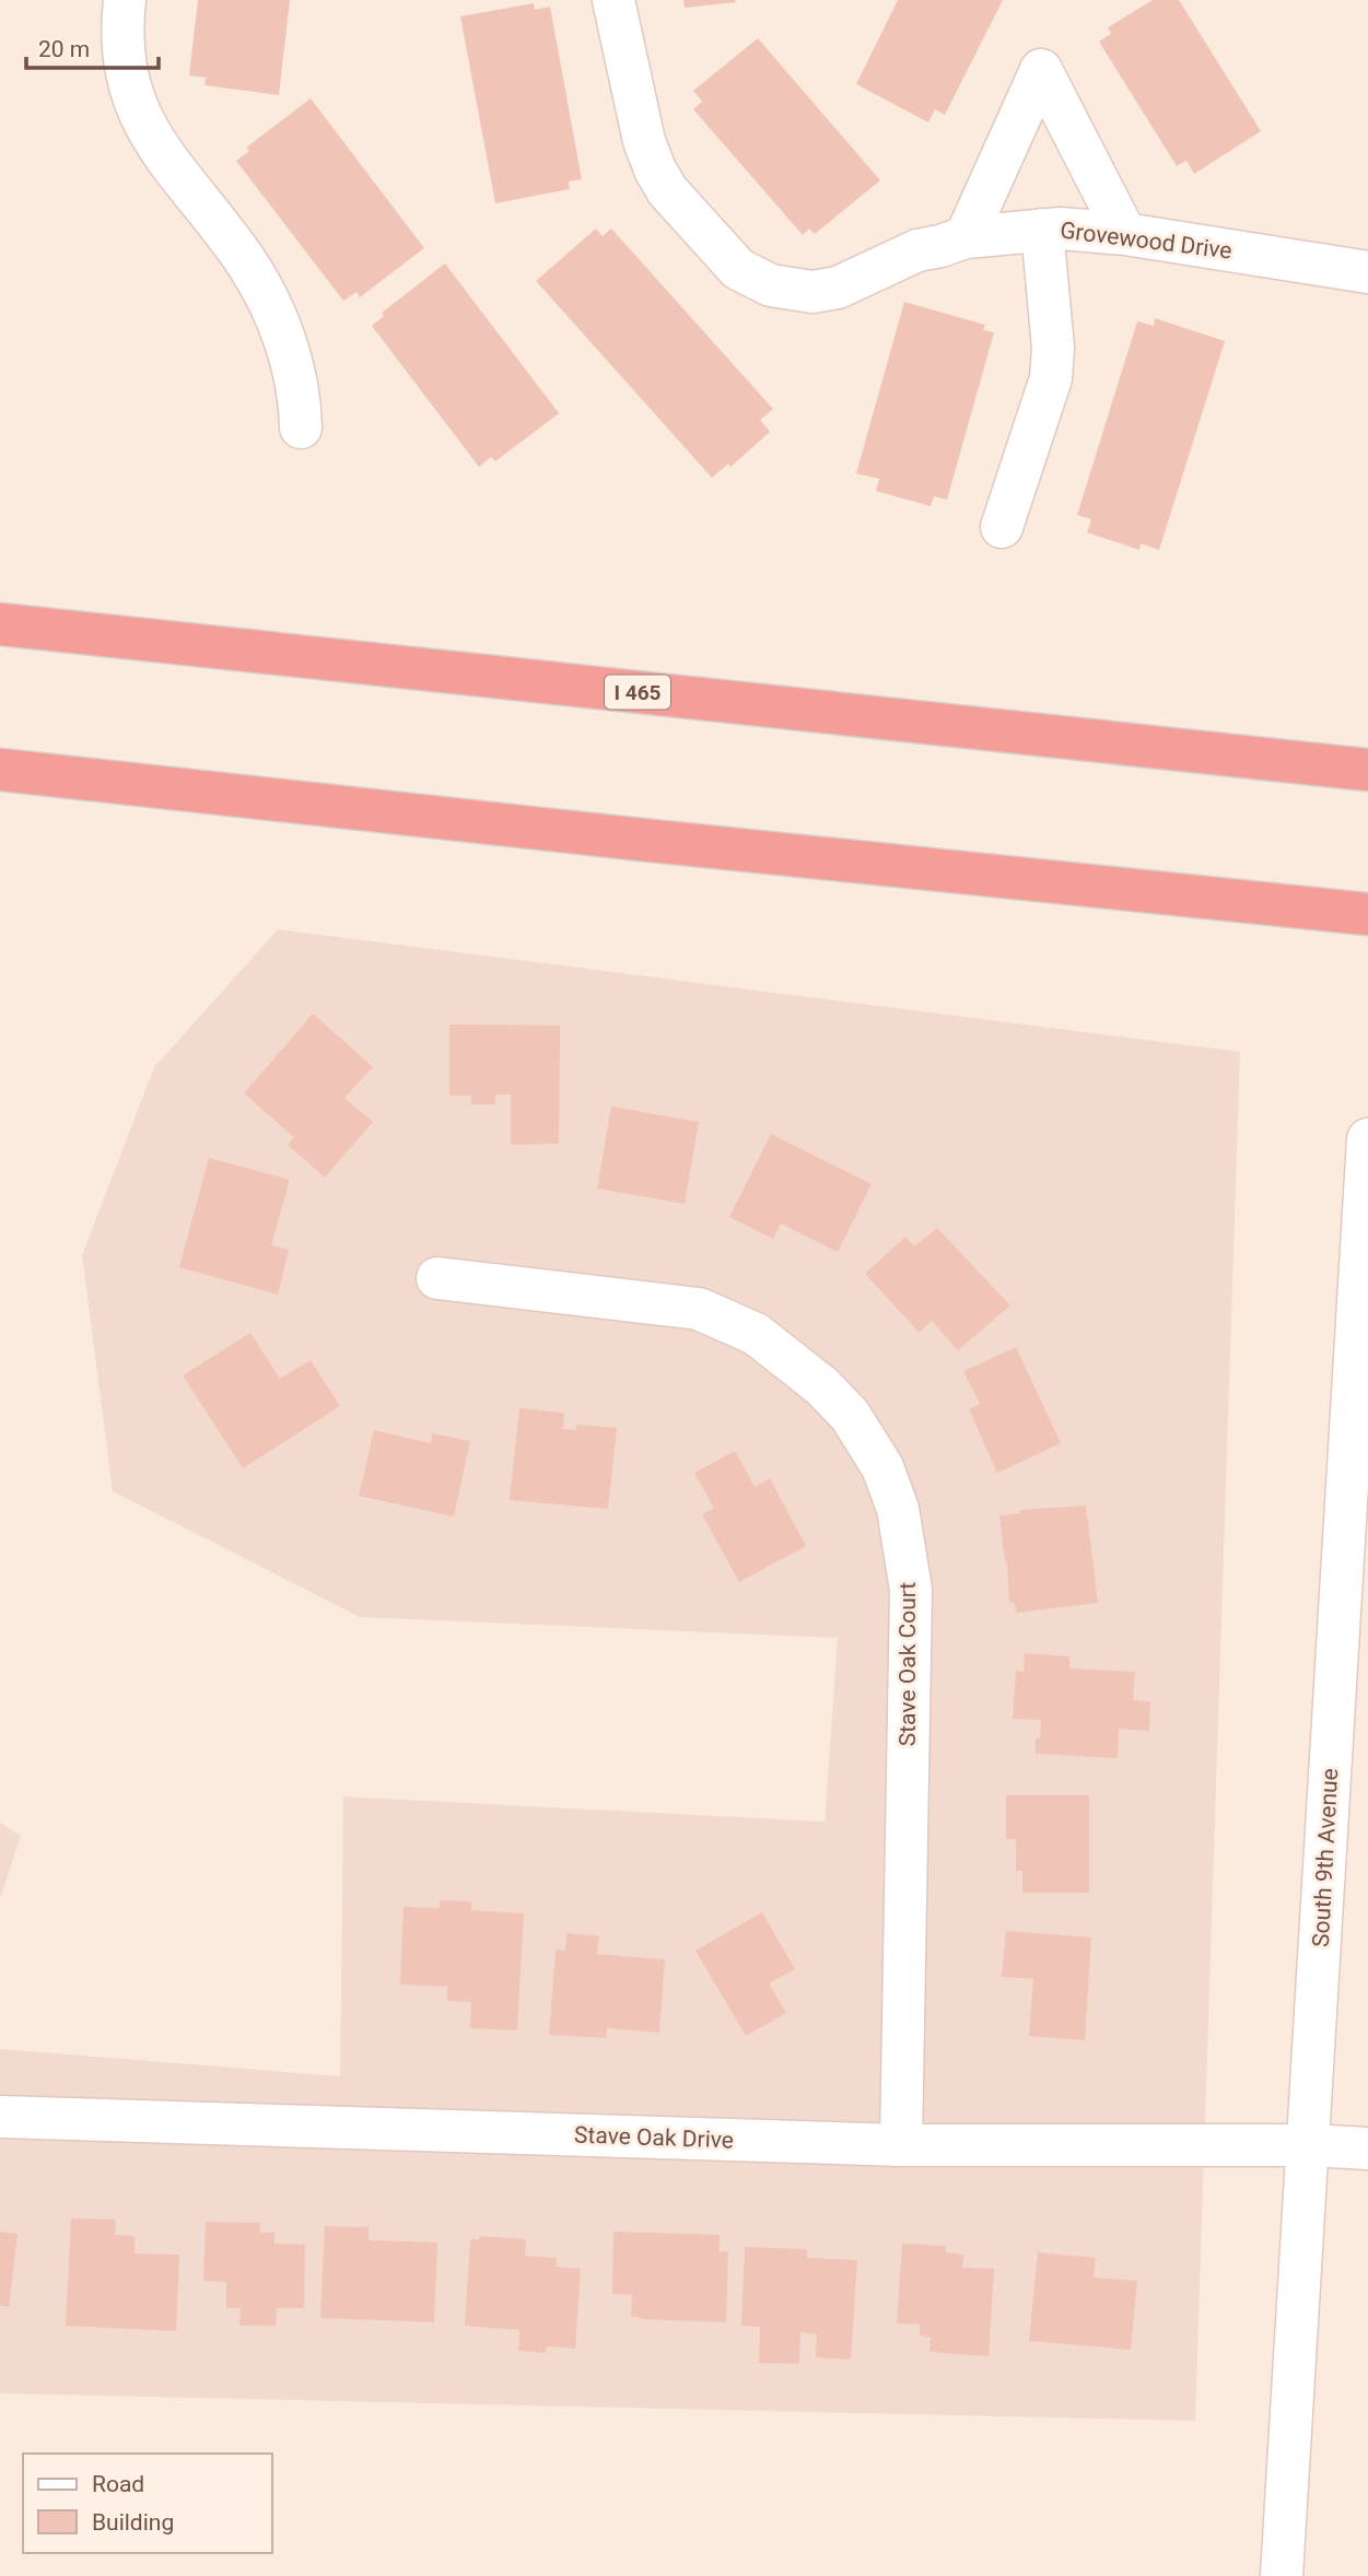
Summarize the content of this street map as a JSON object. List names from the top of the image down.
{
  "streets": {
    "highway": ["I 465"],
    "street": [
      "Grovewood Drive",
      "Stave Oak Court",
      "South 9th Avenue",
      "Stave Oak Drive"
    ]
  },
  "crossings": [
    ["Stave Oak Court", "Stave Oak Drive"],
    ["South 9th Avenue", "Stave Oak Drive"]
  ],
  "legend": ["Road", "Building"],
  "scale_bar": "20 m"
}
